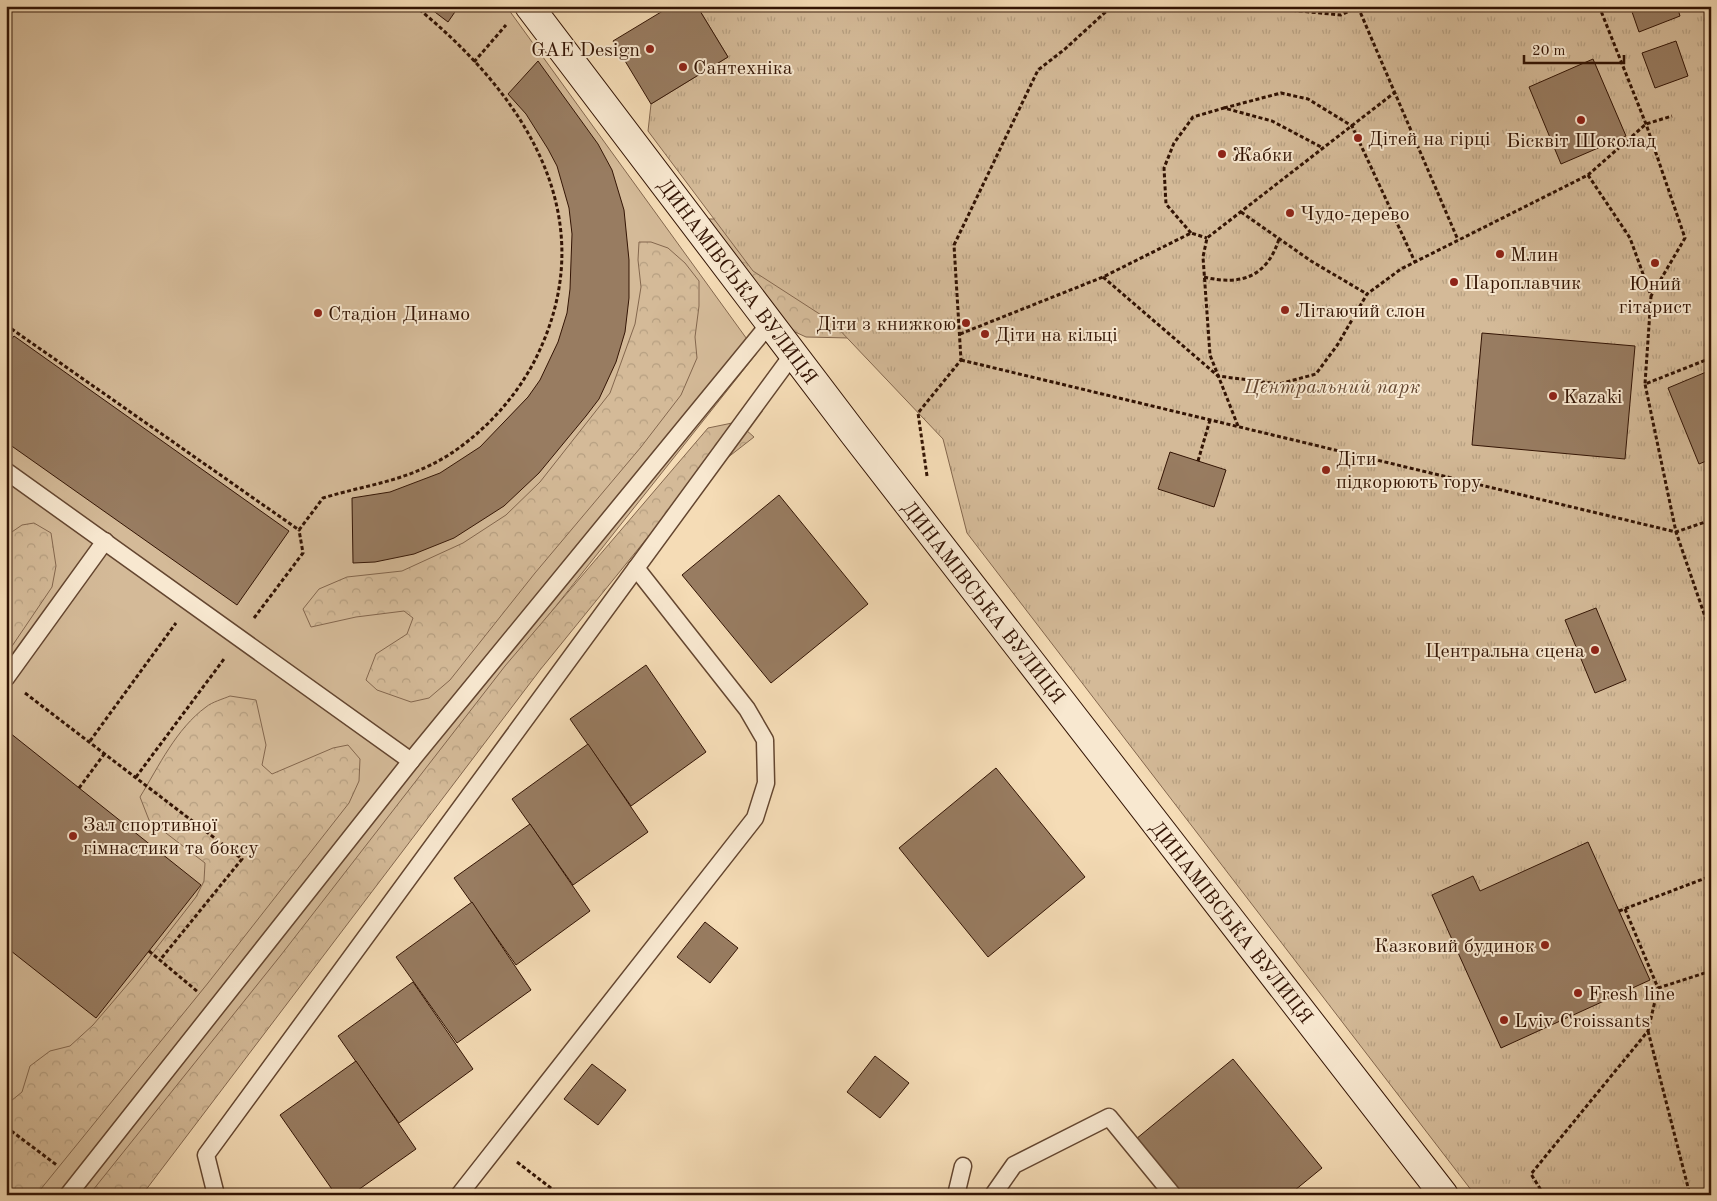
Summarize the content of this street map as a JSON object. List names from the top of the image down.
{
  "streets": {
    "street": ["ДИНАМІВСЬКА ВУЛИЦЯ"]
  },
  "parks": ["Центральний парк"],
  "places": [
    "GAE Design",
    "Сантехніка",
    "Бісквіт Шоколад",
    "Дітей на гірці",
    "Жабки",
    "Чудо-дерево",
    "Млин",
    "Юний гітарист",
    "Пароплавчик",
    "Літаючий слон",
    "Стадіон Динамо",
    "Діти з книжкою",
    "Діти на кільці",
    "Kazaki",
    "Діти підкорюють гору",
    "Центральна сцена",
    "Зал спортивної гімнастики та боксу",
    "Казковий будинок",
    "Fresh line",
    "Lviv Croissants"
  ],
  "scale_bar": "20 m"
}
